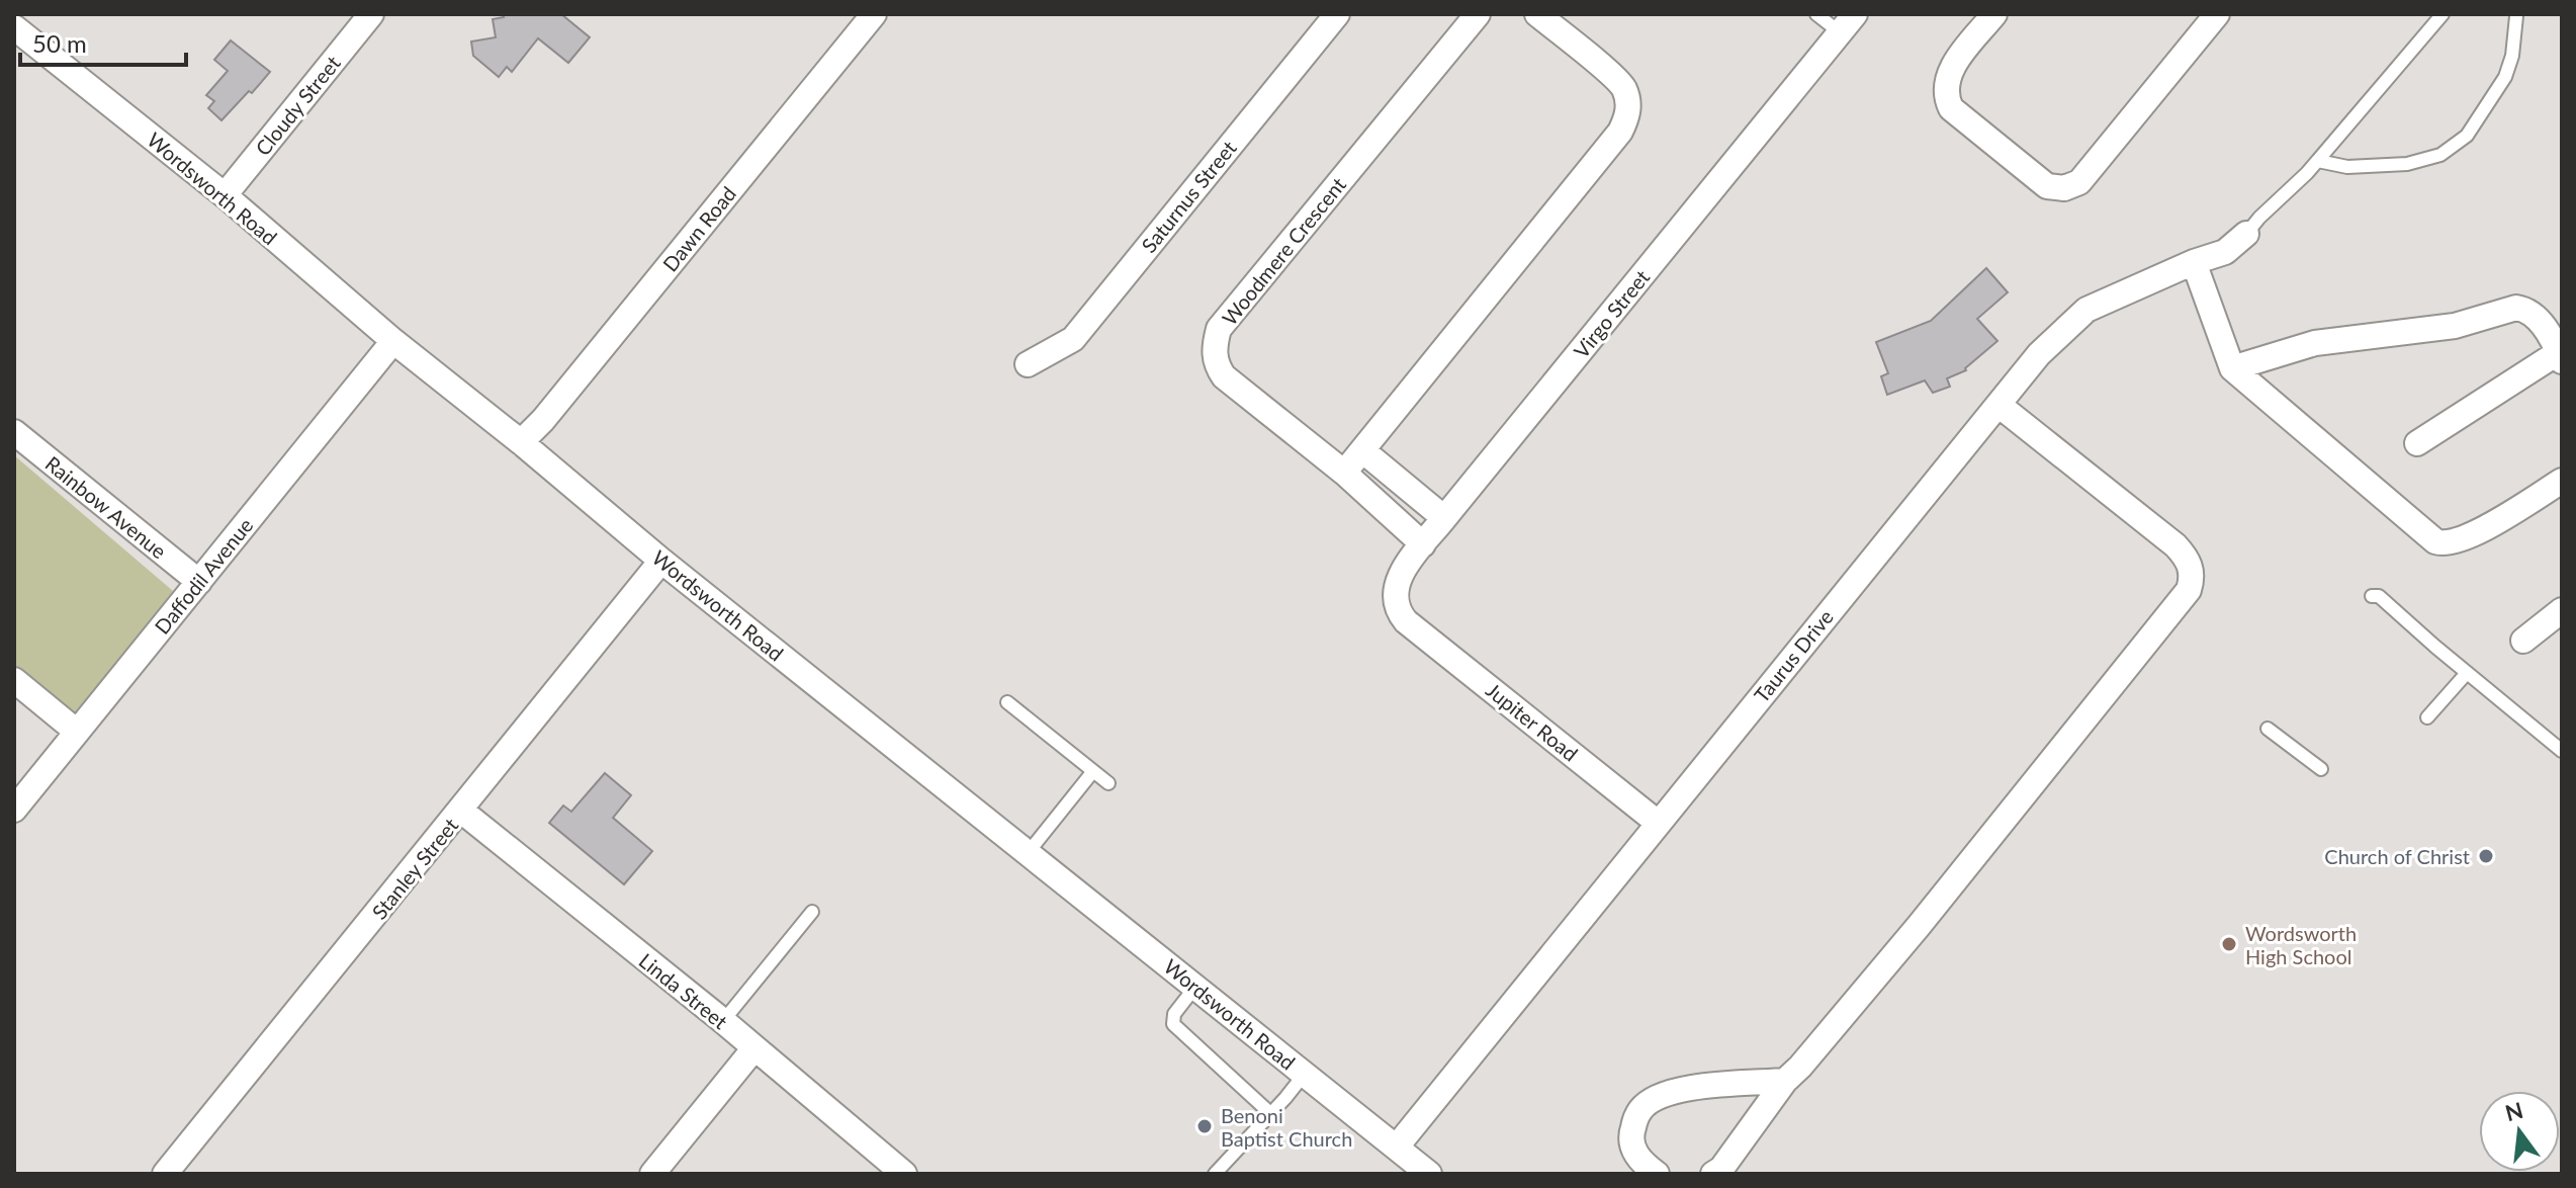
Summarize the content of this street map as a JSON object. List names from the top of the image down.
{
  "streets": {
    "street": [
      "Cloudy Street",
      "Wordsworth Road",
      "Saturnus Street",
      "Dawn Road",
      "Woodmere Crescent",
      "Virgo Street",
      "Rainbow Avenue",
      "Daffodil Avenue",
      "Taurus Drive",
      "Jupiter Road",
      "Stanley Street",
      "Linda Street"
    ]
  },
  "crossings": [
    ["Cloudy Street", "Wordsworth Road"],
    ["Wordsworth Road", "Dawn Road"],
    ["Wordsworth Road", "Daffodil Avenue"],
    ["Wordsworth Road", "Taurus Drive"],
    ["Wordsworth Road", "Stanley Street"],
    ["Woodmere Crescent", "Virgo Street"],
    ["Virgo Street", "Jupiter Road"],
    ["Rainbow Avenue", "Daffodil Avenue"],
    ["Taurus Drive", "Jupiter Road"],
    ["Stanley Street", "Linda Street"]
  ],
  "places": ["Church of Christ", "Wordsworth High School", "Benoni Baptist Church"],
  "scale_bar": "50 m",
  "north": "top"
}
